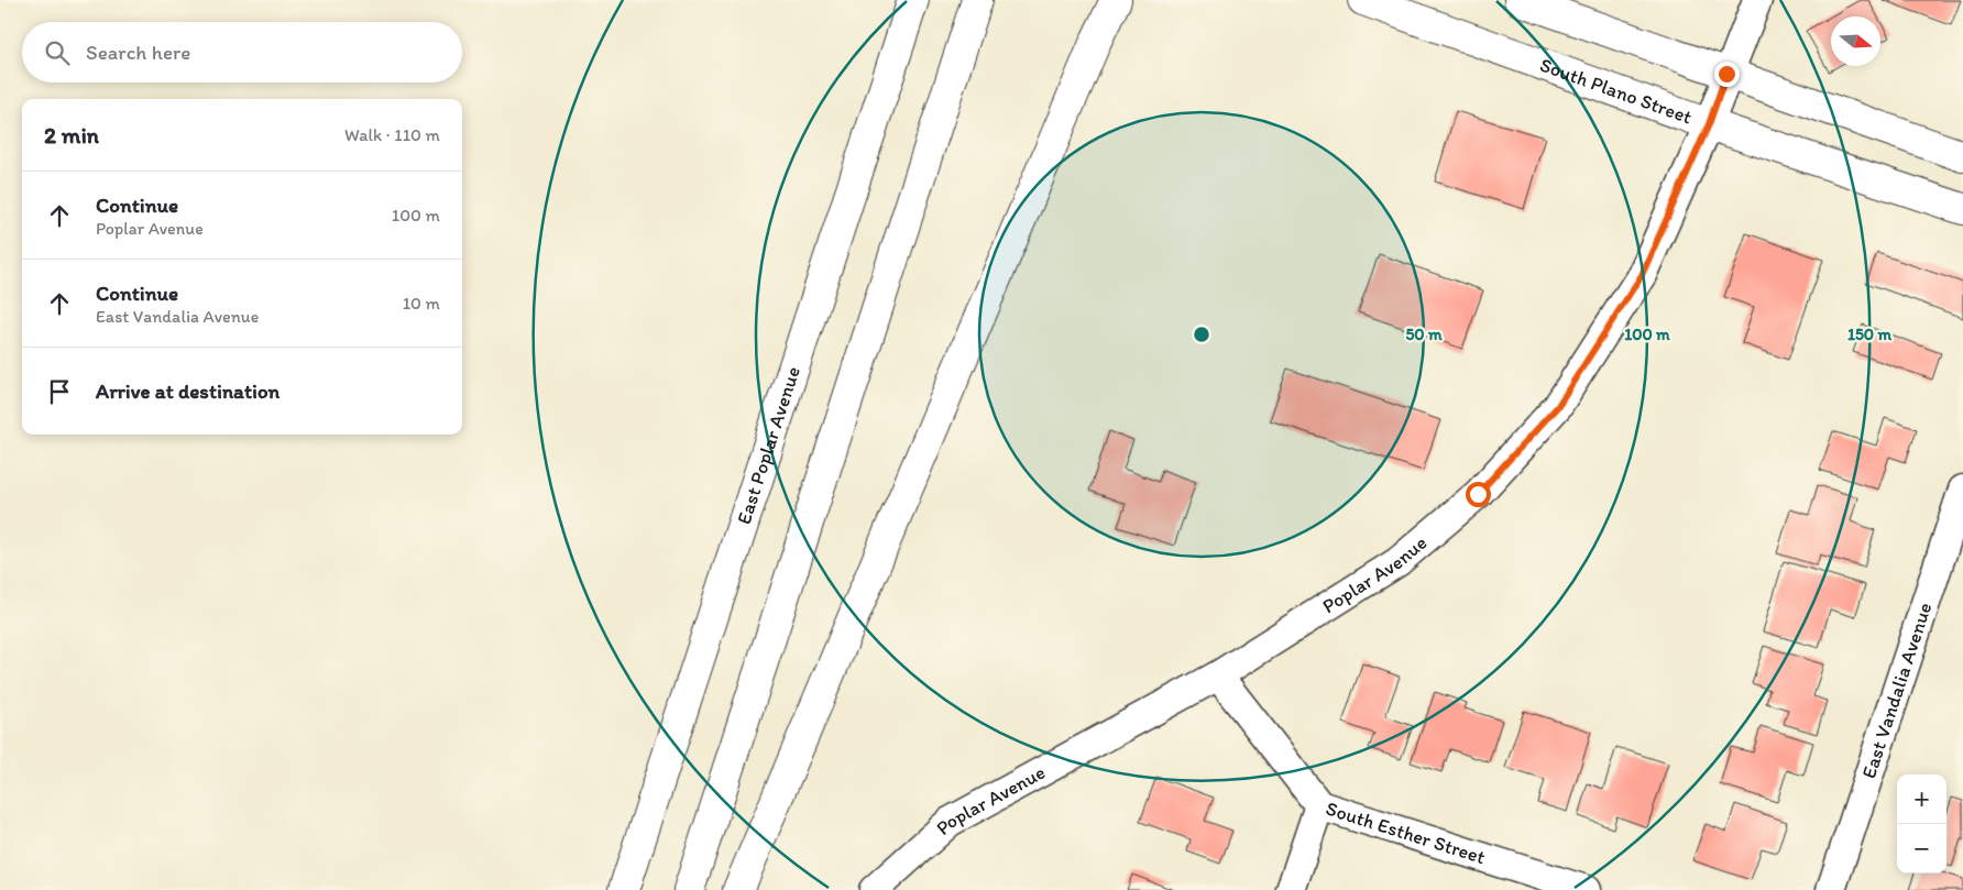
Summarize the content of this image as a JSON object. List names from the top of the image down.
{
  "streets": {
    "main road": ["South Plano Street", "East Poplar Avenue"],
    "street": ["Poplar Avenue", "East Vandalia Avenue", "South Esther Street"]
  },
  "crossings": [
    ["South Plano Street", "Poplar Avenue"],
    ["Poplar Avenue", "South Esther Street"]
  ],
  "north": "right",
  "page": {
    "search": "Search here",
    "heading": ["2 min", "Walk · 110 m"],
    "list": [
      ["Continue", "Poplar Avenue", "100 m"],
      ["Continue", "East Vandalia Avenue", "10 m"],
      "Arrive at destination"
    ],
    "map_buttons": ["+", "−"]
  },
  "rings": ["50 m", "100 m", "150 m"]
}
